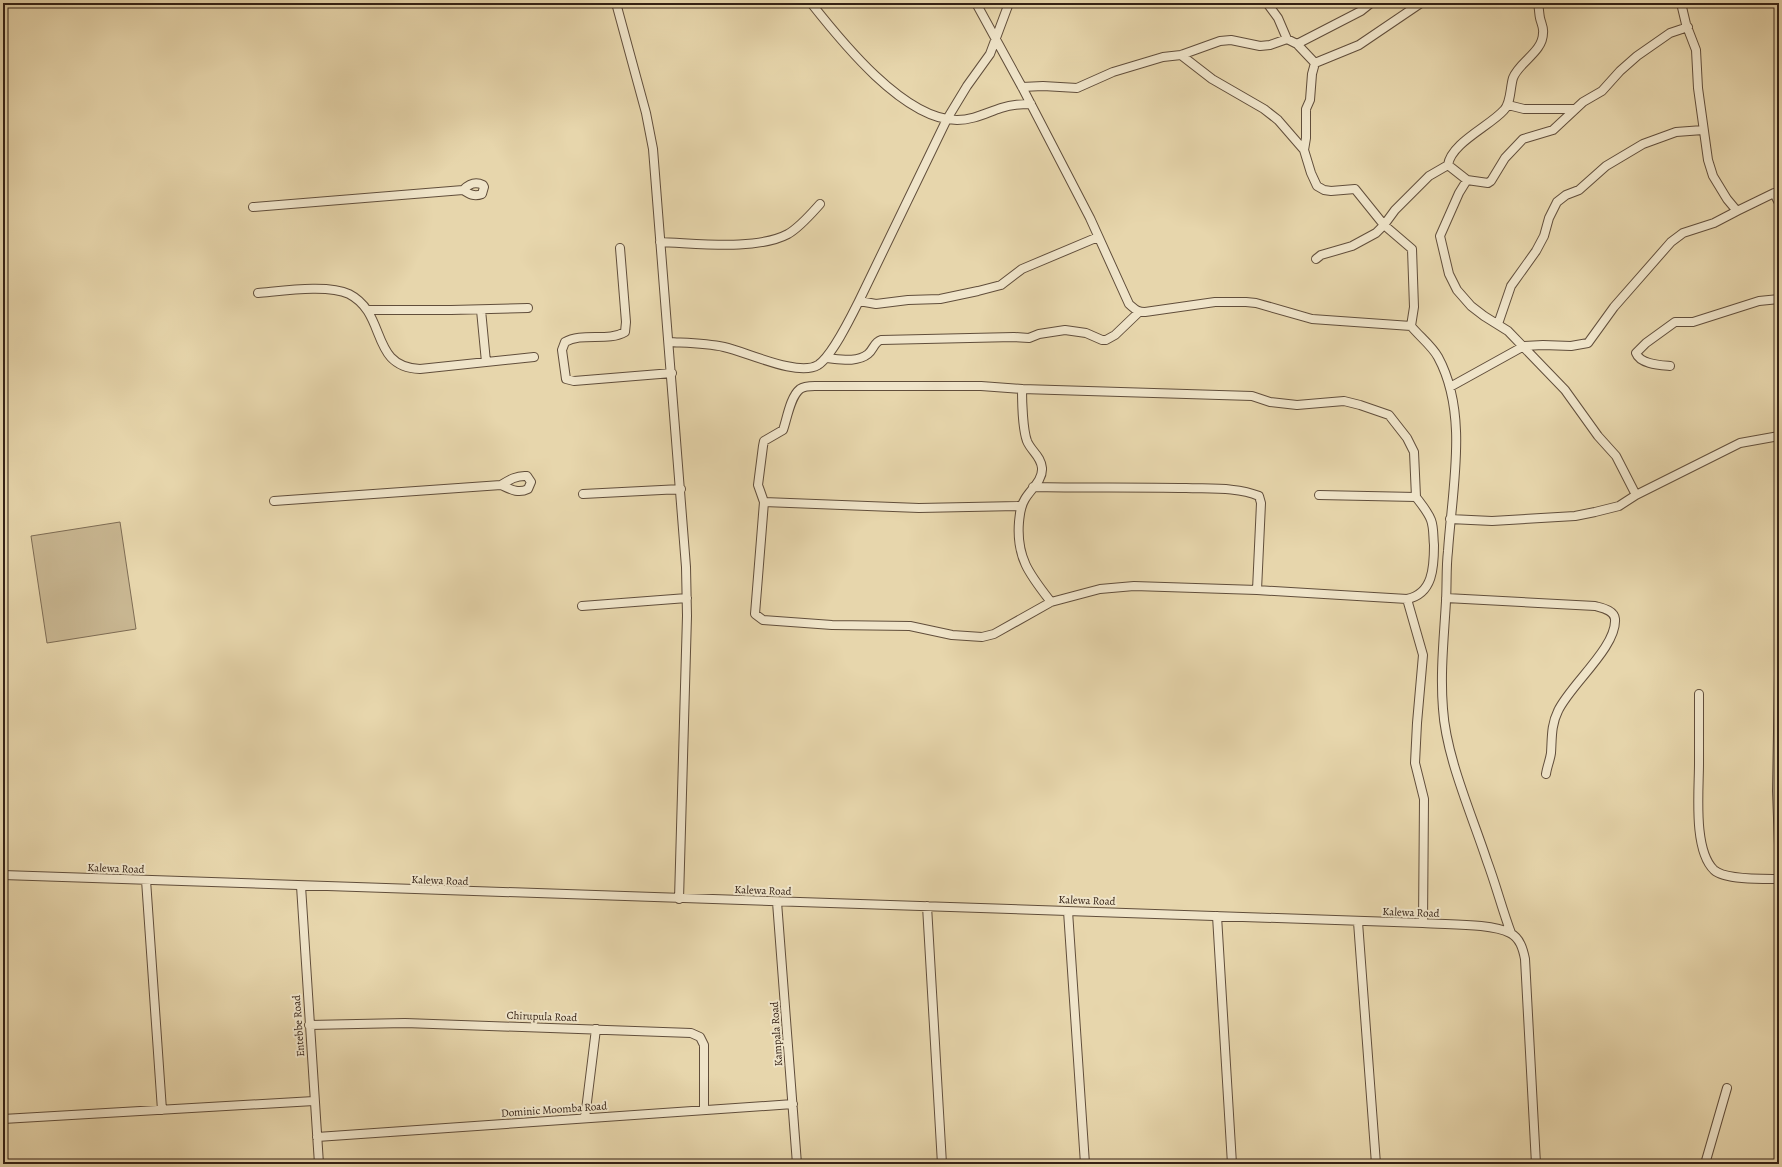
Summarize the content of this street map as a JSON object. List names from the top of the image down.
{
  "streets": {
    "street": [
      "Kalewa Road",
      "Chirupula Road",
      "Entebbe Road",
      "Kampala Road",
      "Dominic Moomba Road"
    ]
  },
  "crossings": [
    ["Kalewa Road", "Entebbe Road"],
    ["Kalewa Road", "Kampala Road"],
    ["Chirupula Road", "Entebbe Road"],
    ["Chirupula Road", "Dominic Moomba Road"],
    ["Entebbe Road", "Dominic Moomba Road"],
    ["Kampala Road", "Dominic Moomba Road"]
  ]
}
